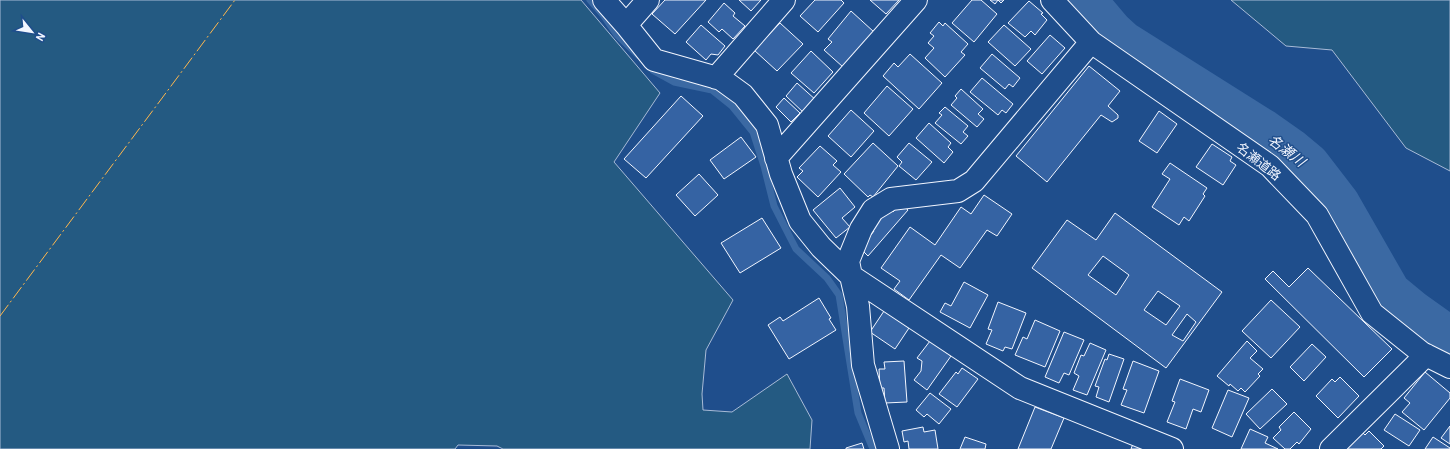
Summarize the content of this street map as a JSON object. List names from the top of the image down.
{
  "streets": {
    "street": ["名瀬道路"]
  },
  "water": ["名瀬川"],
  "north": "bottom right"
}
